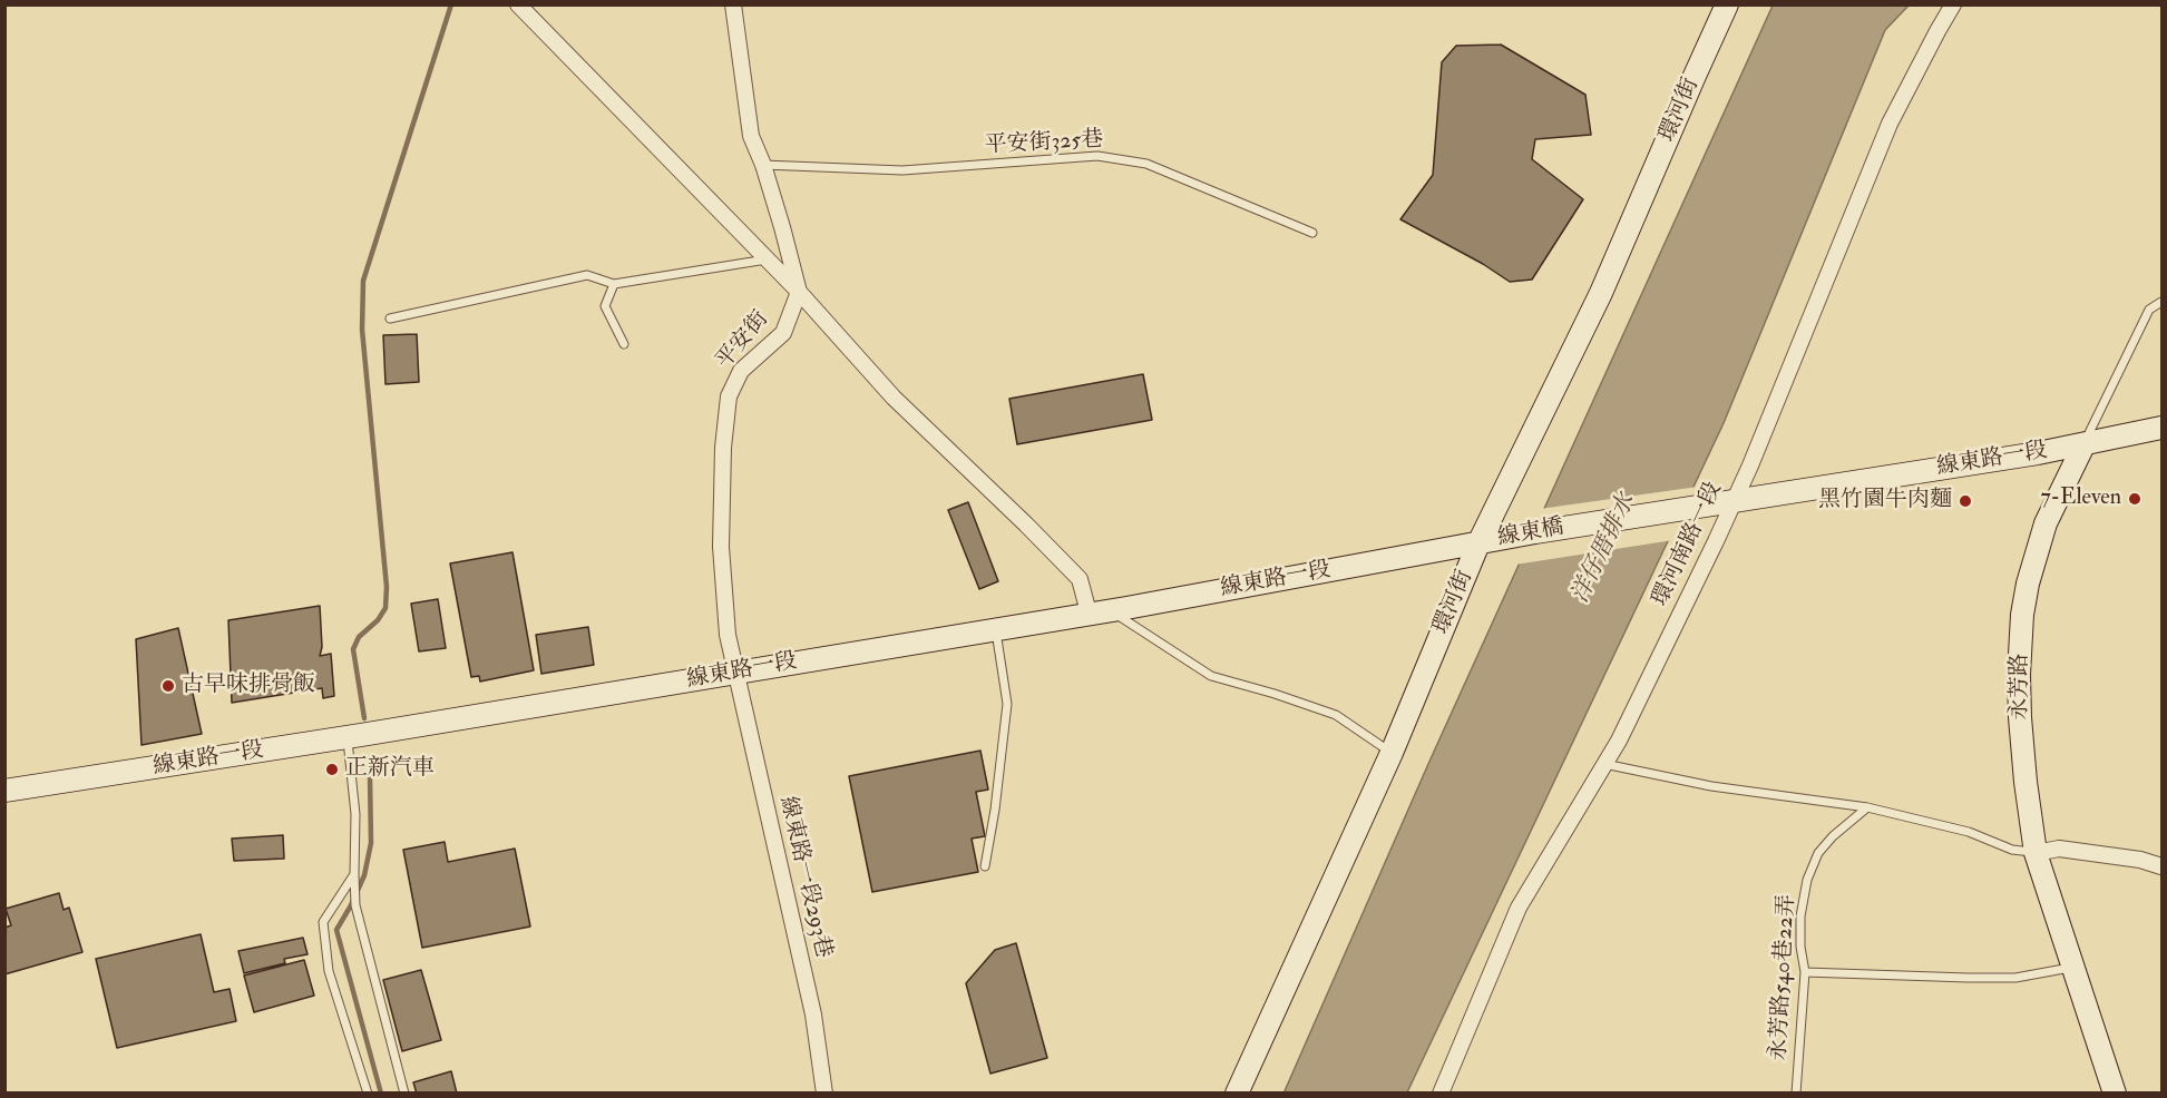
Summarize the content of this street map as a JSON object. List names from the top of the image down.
{
  "streets": {
    "main road": [
      "環河街",
      "線東路一段",
      "線東橋",
      "永芳路"
    ],
    "street": ["平安街", "環河南路一段", "線東路一段293巷"],
    "lane": ["平安街325巷", "永芳路540巷22弄"]
  },
  "crossings": [
    ["環河街", "線東路一段"],
    ["環河街", "線東橋"],
    ["平安街", "線東路一段"],
    ["平安街", "線東路一段293巷"],
    ["線東路一段", "線東橋"],
    ["線東路一段", "環河南路一段"],
    ["線東路一段", "永芳路"],
    ["線東路一段", "線東路一段293巷"]
  ],
  "water": ["洋仔厝排水"],
  "places": [
    "7-Eleven",
    "黑竹園牛肉麵",
    "古早味排骨飯",
    "正新汽車"
  ]
}
